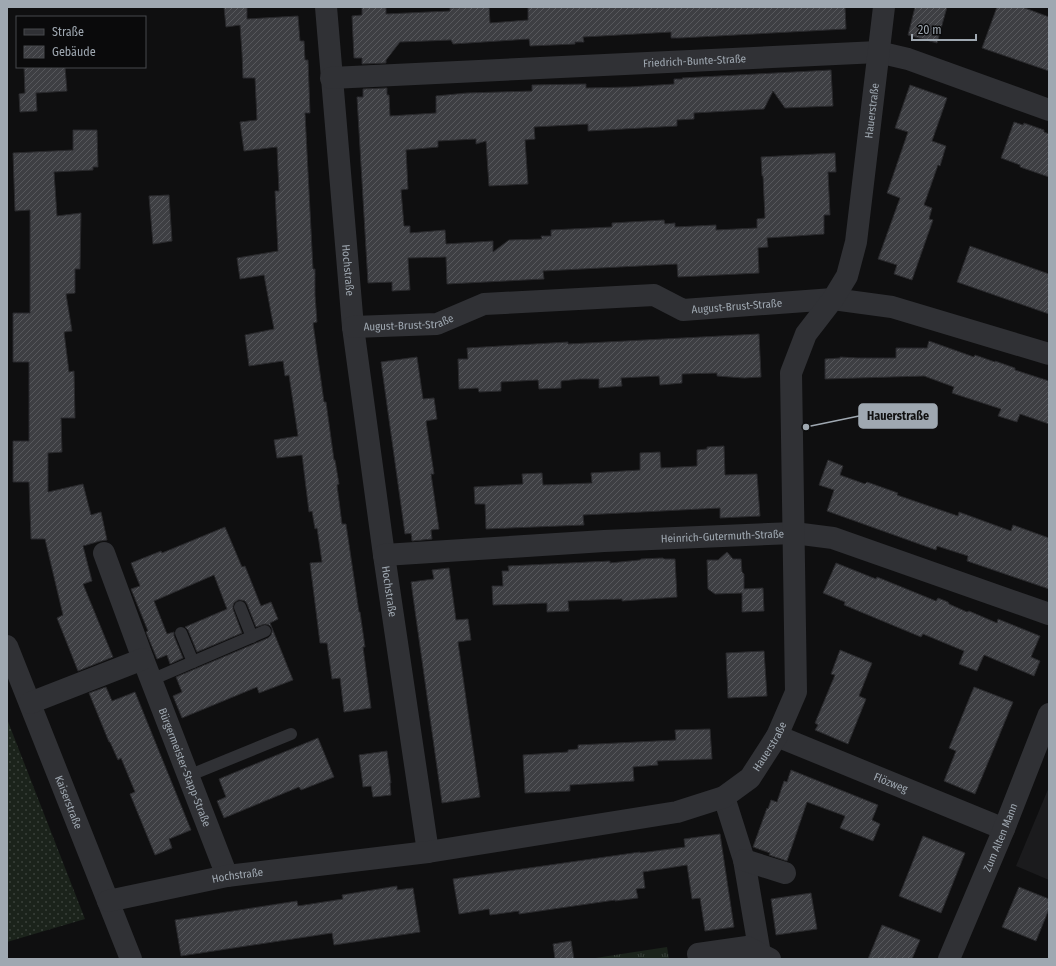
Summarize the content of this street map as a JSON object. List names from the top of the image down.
{
  "streets": {
    "street": [
      "Friedrich-Bunte-Straße",
      "Hauerstraße",
      "Hochstraße",
      "August-Brust-Straße",
      "Heinrich-Gutermuth-Straße",
      "Bürgermeister-Stapp-Straße",
      "Flözweg",
      "Kaiserstraße",
      "Zum Alten Mann"
    ]
  },
  "crossings": [
    ["Friedrich-Bunte-Straße", "Hauerstraße"],
    ["Friedrich-Bunte-Straße", "Hochstraße"],
    ["Hauerstraße", "Hochstraße"],
    ["Hauerstraße", "August-Brust-Straße"],
    ["Hauerstraße", "Heinrich-Gutermuth-Straße"],
    ["Hauerstraße", "Flözweg"],
    ["Hochstraße", "August-Brust-Straße"],
    ["Hochstraße", "Heinrich-Gutermuth-Straße"],
    ["Hochstraße", "Bürgermeister-Stapp-Straße"],
    ["Hochstraße", "Kaiserstraße"],
    ["Flözweg", "Zum Alten Mann"]
  ],
  "places": ["Hauerstraße"],
  "legend": ["Straße", "Gebäude"],
  "scale_bar": "20 m"
}
